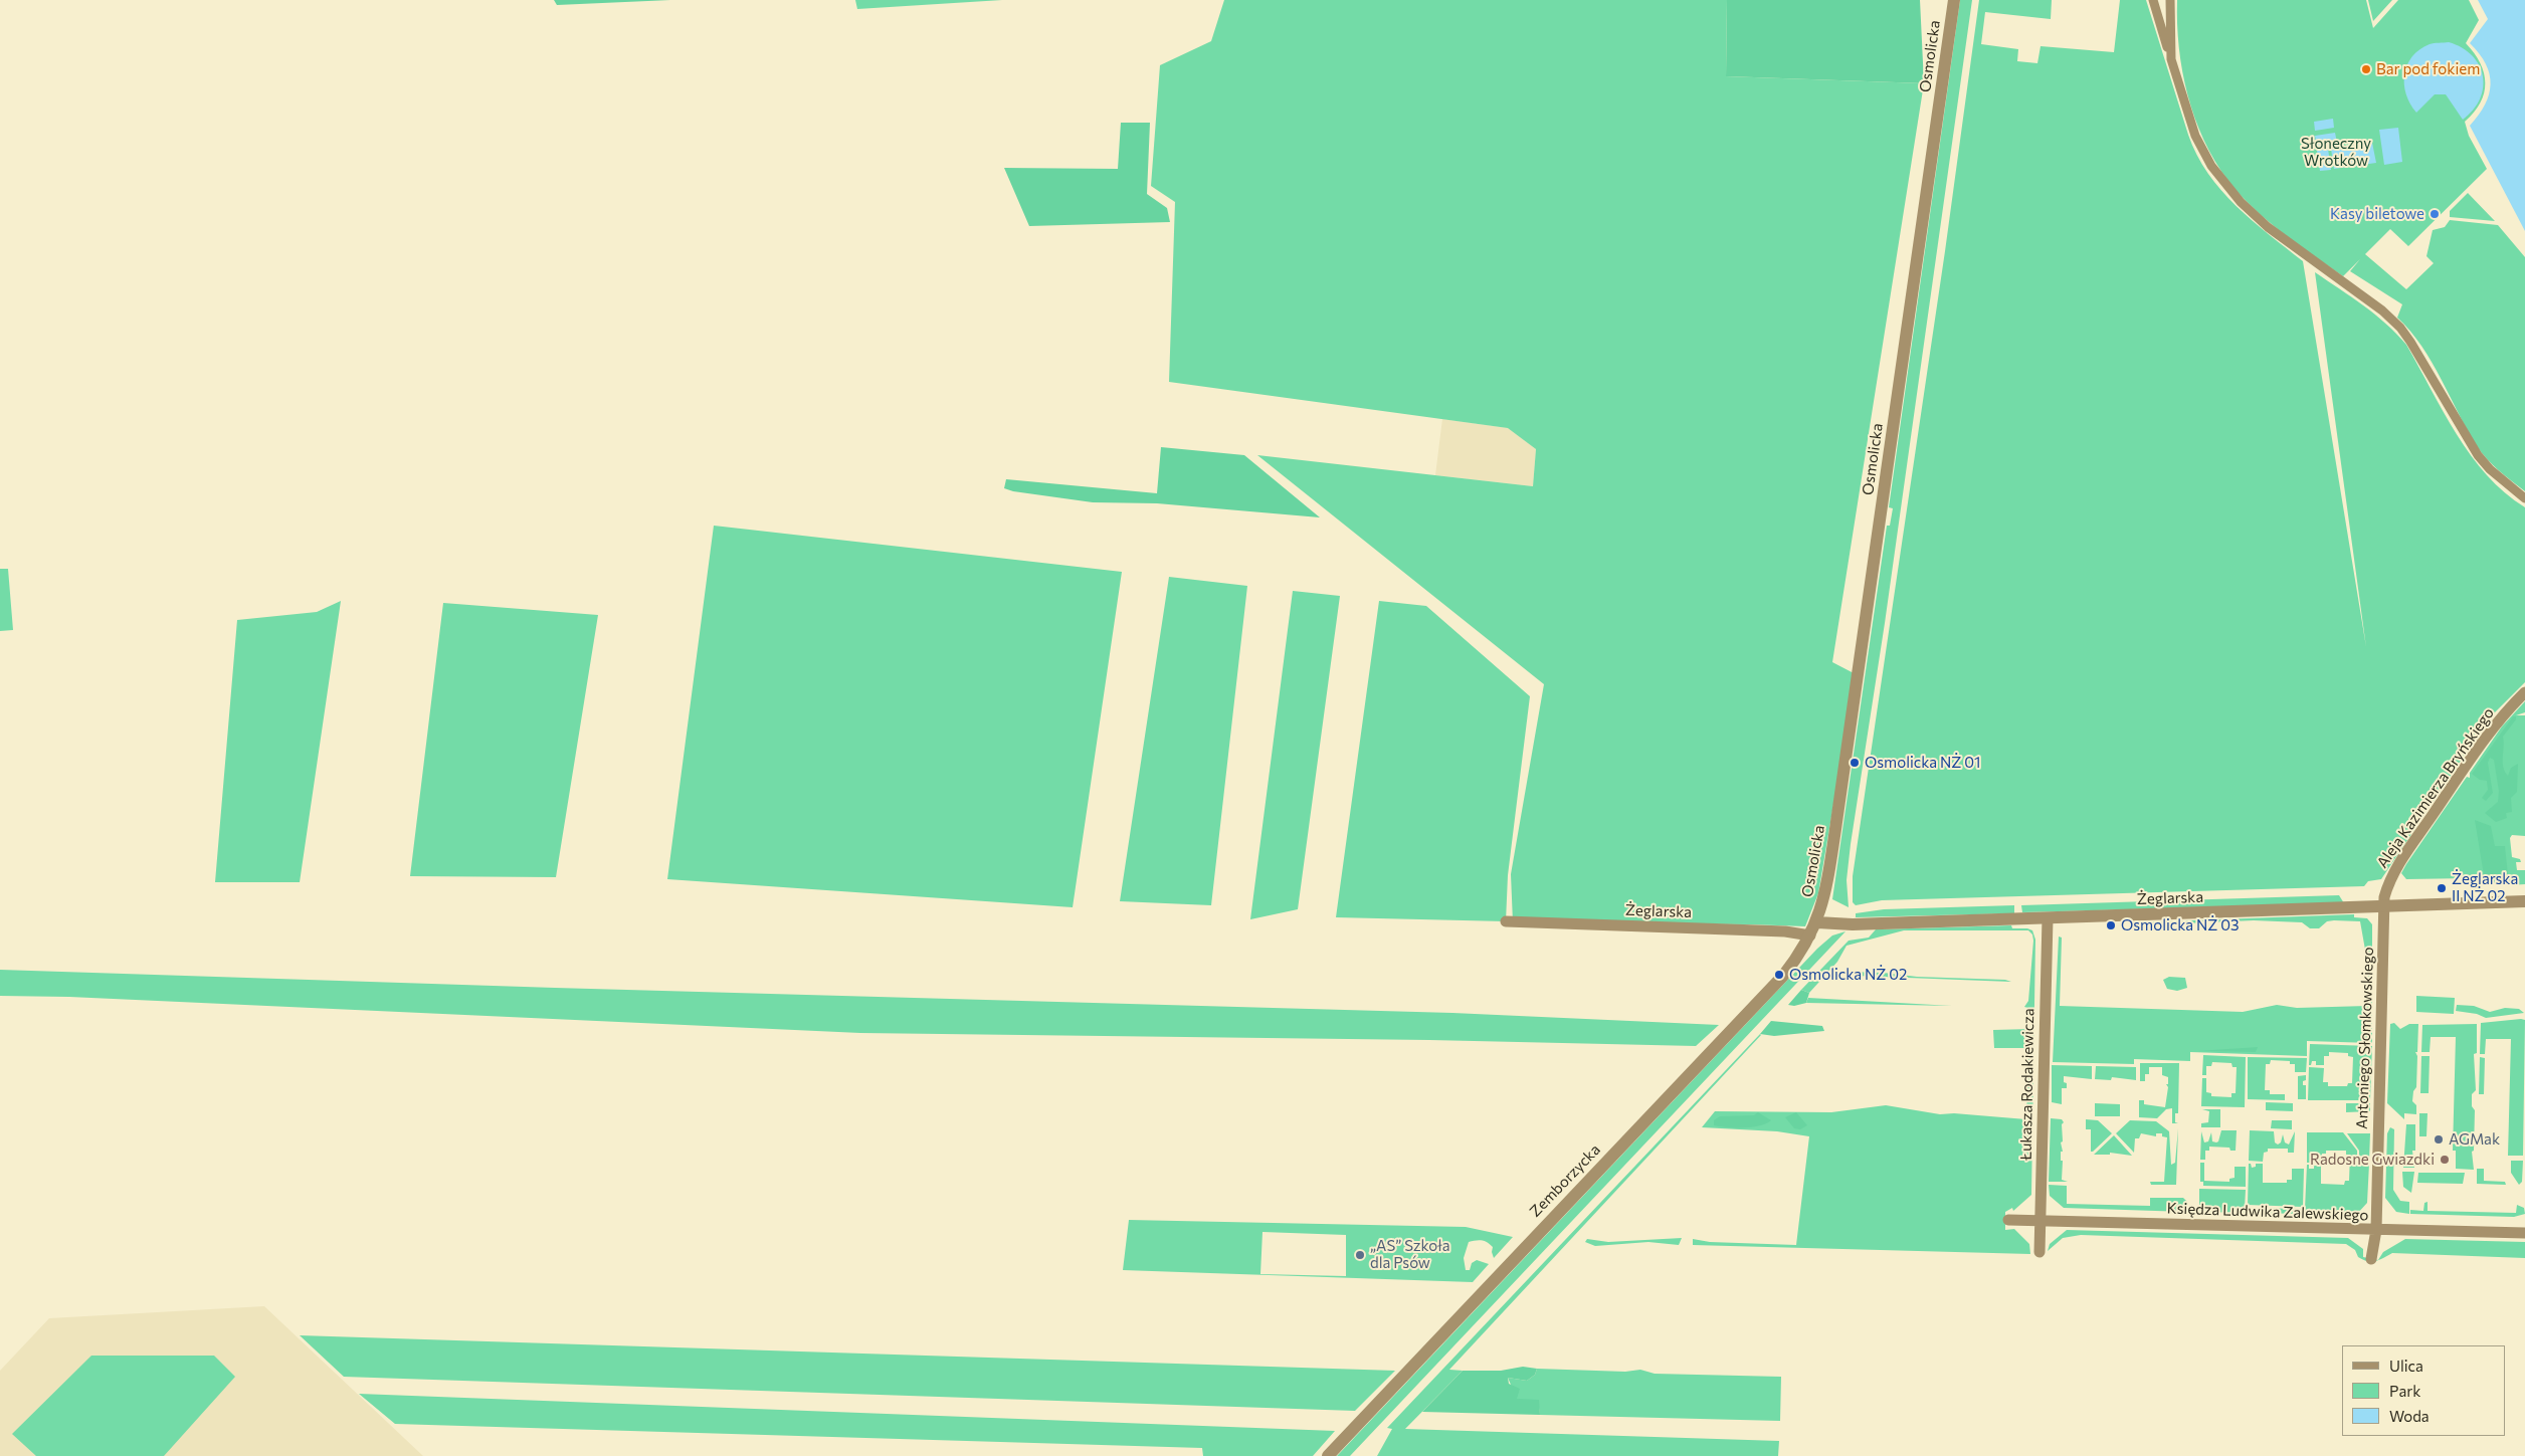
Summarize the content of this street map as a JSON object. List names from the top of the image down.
{
  "streets": {
    "street": [
      "Osmolicka",
      "Aleja Kazimierza Bryńskiego",
      "Żeglarska",
      "Antoniego Słomkowskiego",
      "Łukasza Rodakiewicza",
      "Zemborzycka",
      "Księdza Ludwika Zalewskiego"
    ]
  },
  "crossings": [
    ["Osmolicka", "Żeglarska"],
    ["Osmolicka", "Zemborzycka"],
    ["Aleja Kazimierza Bryńskiego", "Żeglarska"],
    ["Aleja Kazimierza Bryńskiego", "Antoniego Słomkowskiego"],
    ["Żeglarska", "Antoniego Słomkowskiego"],
    ["Żeglarska", "Łukasza Rodakiewicza"],
    ["Żeglarska", "Zemborzycka"],
    ["Antoniego Słomkowskiego", "Księdza Ludwika Zalewskiego"],
    ["Łukasza Rodakiewicza", "Księdza Ludwika Zalewskiego"]
  ],
  "parks": ["Słoneczny Wrotków"],
  "places": [
    "Bar pod fokiem",
    "Kasy biletowe",
    "Osmolicka NŻ 01",
    "Żeglarska II NŻ 02",
    "Osmolicka NŻ 03",
    "Osmolicka NŻ 02",
    "AGMak",
    "Radosne Gwiazdki",
    "„AS” Szkoła dla Psów"
  ],
  "legend": ["Ulica", "Park", "Woda"]
}
